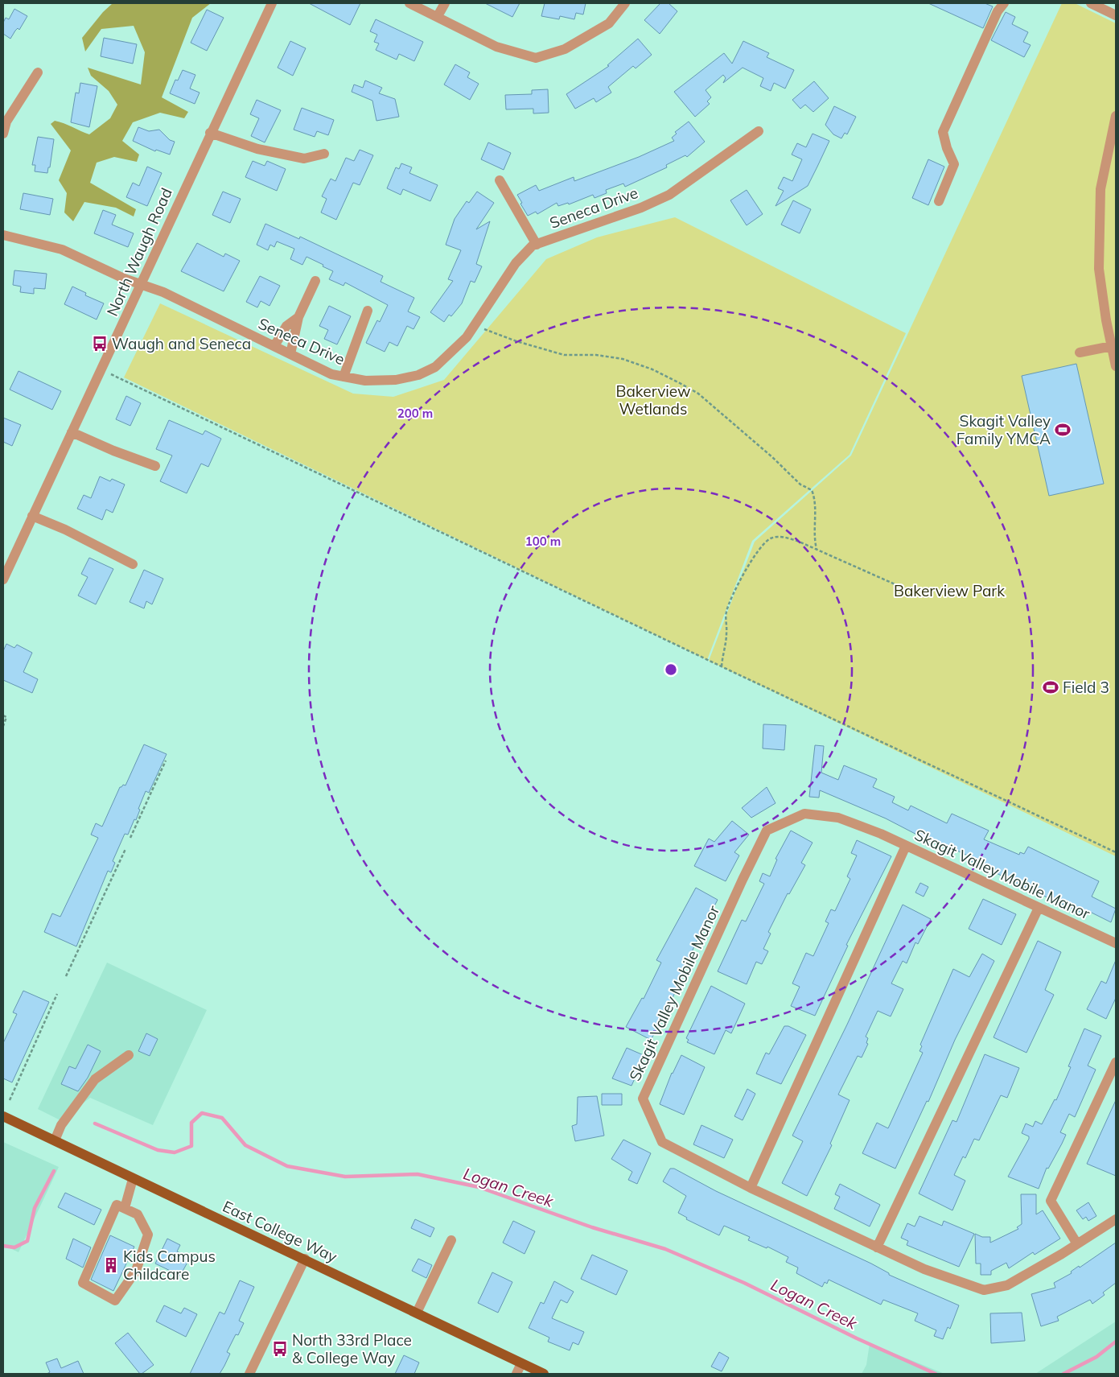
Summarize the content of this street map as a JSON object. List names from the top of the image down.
{
  "streets": {
    "main road": ["East College Way"],
    "street": ["Seneca Drive", "North Waugh Road", "Skagit Valley Mobile Manor"]
  },
  "crossings": [
    ["Seneca Drive", "North Waugh Road"]
  ],
  "water": ["Logan Creek"],
  "parks": ["Bakerview Wetlands", "Bakerview Park"],
  "places": {
    "bus stop": ["Waugh and Seneca", "North 33rd Place & College Way"],
    "sports": ["Skagit Valley Family YMCA", "Field 3"],
    "building": ["Kids Campus Childcare"]
  },
  "rings": ["200 m", "100 m"]
}
